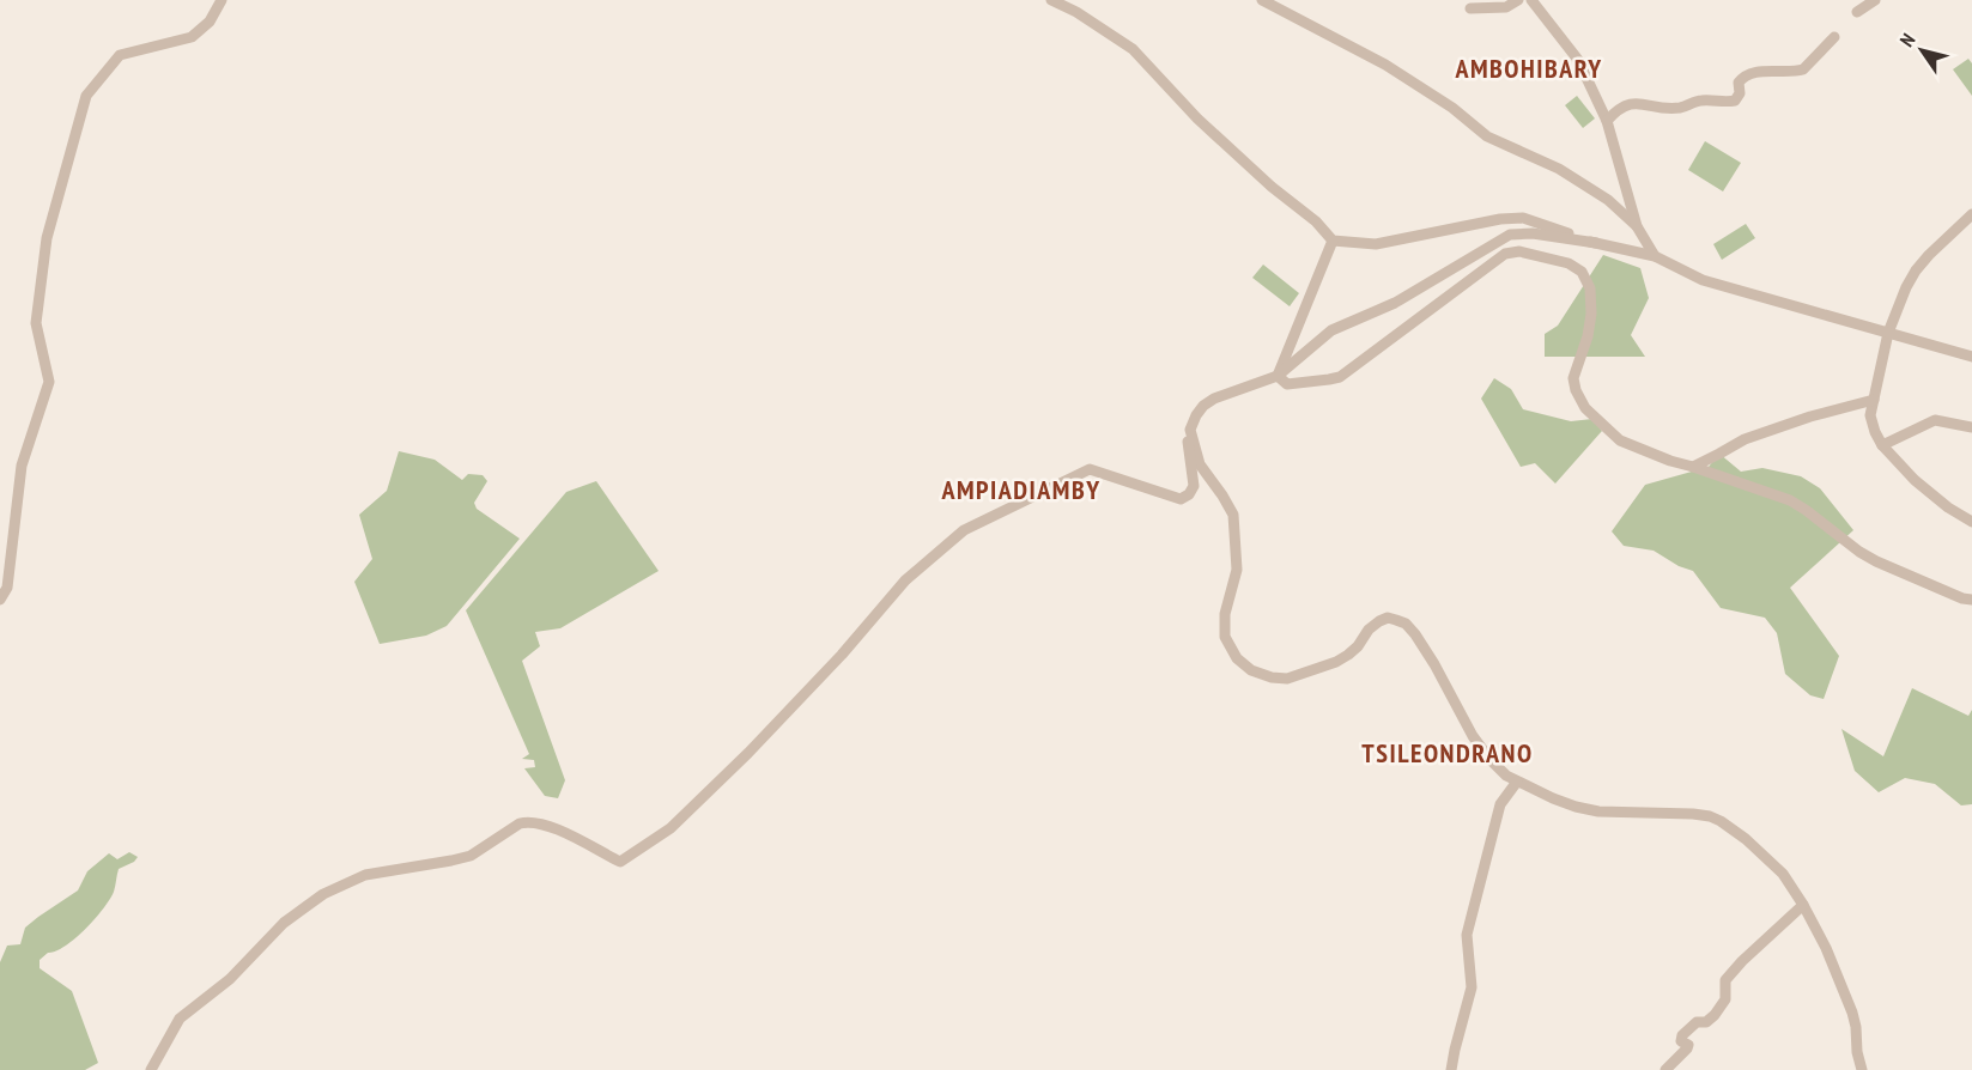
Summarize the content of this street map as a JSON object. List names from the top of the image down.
{
  "districts": ["AMBOHIBARY", "AMPIADIAMBY", "TSILEONDRANO"],
  "north": "top left"
}
